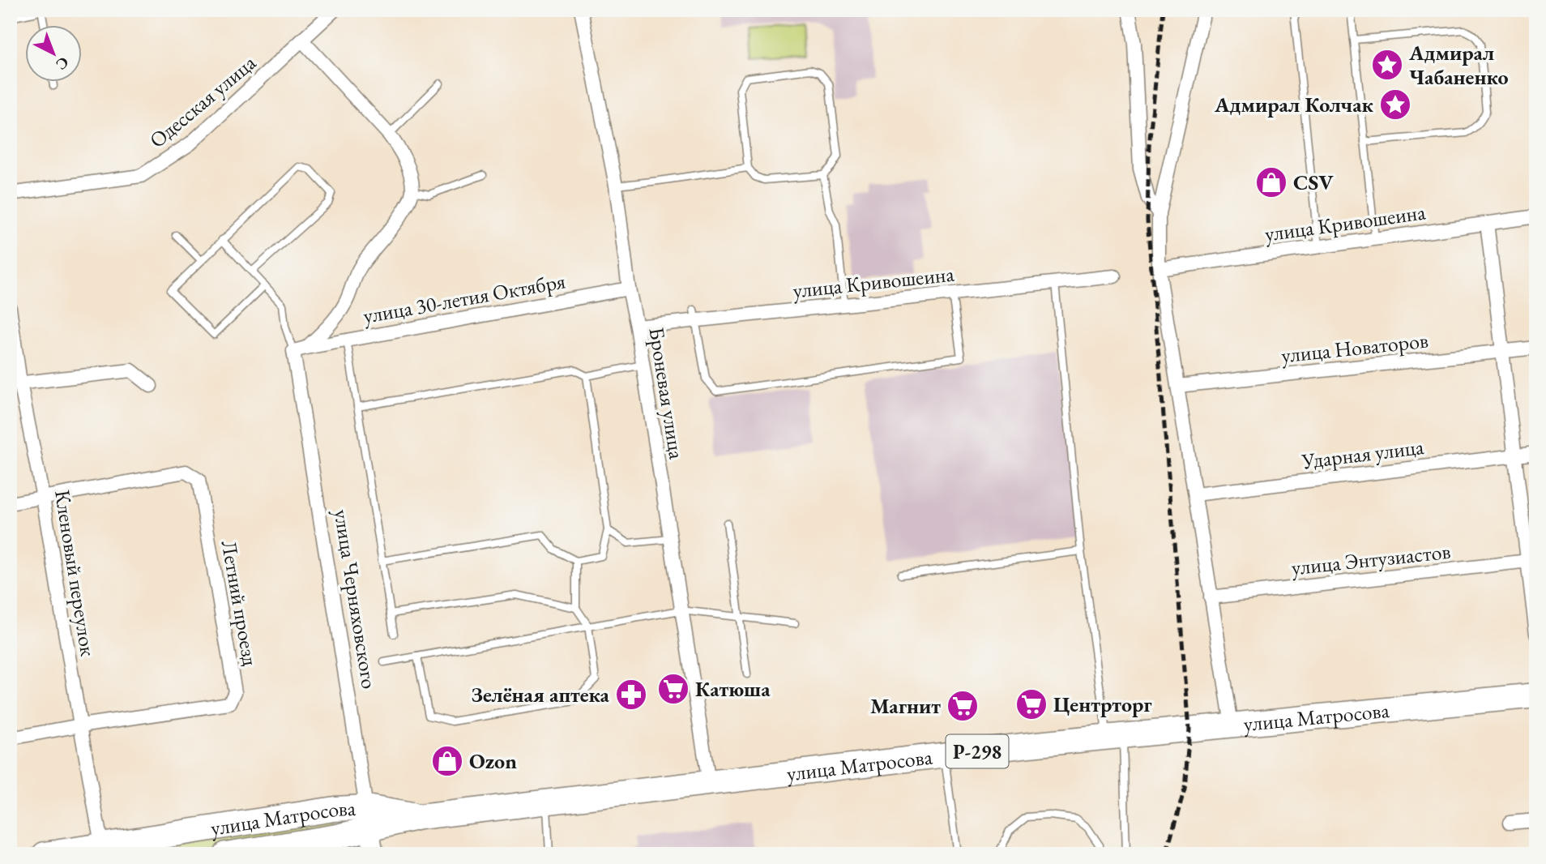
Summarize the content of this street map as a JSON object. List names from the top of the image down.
{
  "streets": {
    "highway": ["улица Матросова", "Р-298"],
    "street": [
      "Одесская улица",
      "улица Кривошеина",
      "улица 30-летия Октября",
      "улица Новаторов",
      "Броневая улица",
      "Ударная улица",
      "улица Энтузиастов",
      "Кленовый переулок",
      "улица Черняховского",
      "Летний проезд"
    ]
  },
  "crossings": [
    ["улица Кривошеина", "Броневая улица"],
    ["улица 30-летия Октября", "Броневая улица"],
    ["улица 30-летия Октября", "улица Черняховского"],
    ["Броневая улица", "улица Матросова"],
    ["Кленовый переулок", "Летний проезд"],
    ["Кленовый переулок", "улица Матросова"],
    ["улица Черняховского", "улица Матросова"]
  ],
  "places": {
    "place": ["Адмирал Чабаненко", "Адмирал Колчак"],
    "shop": ["CSV", "Ozon"],
    "supermarket": ["Катюша", "Центрторг", "Магнит"],
    "pharmacy": ["Зелёная аптека"]
  },
  "north": "bottom right"
}
